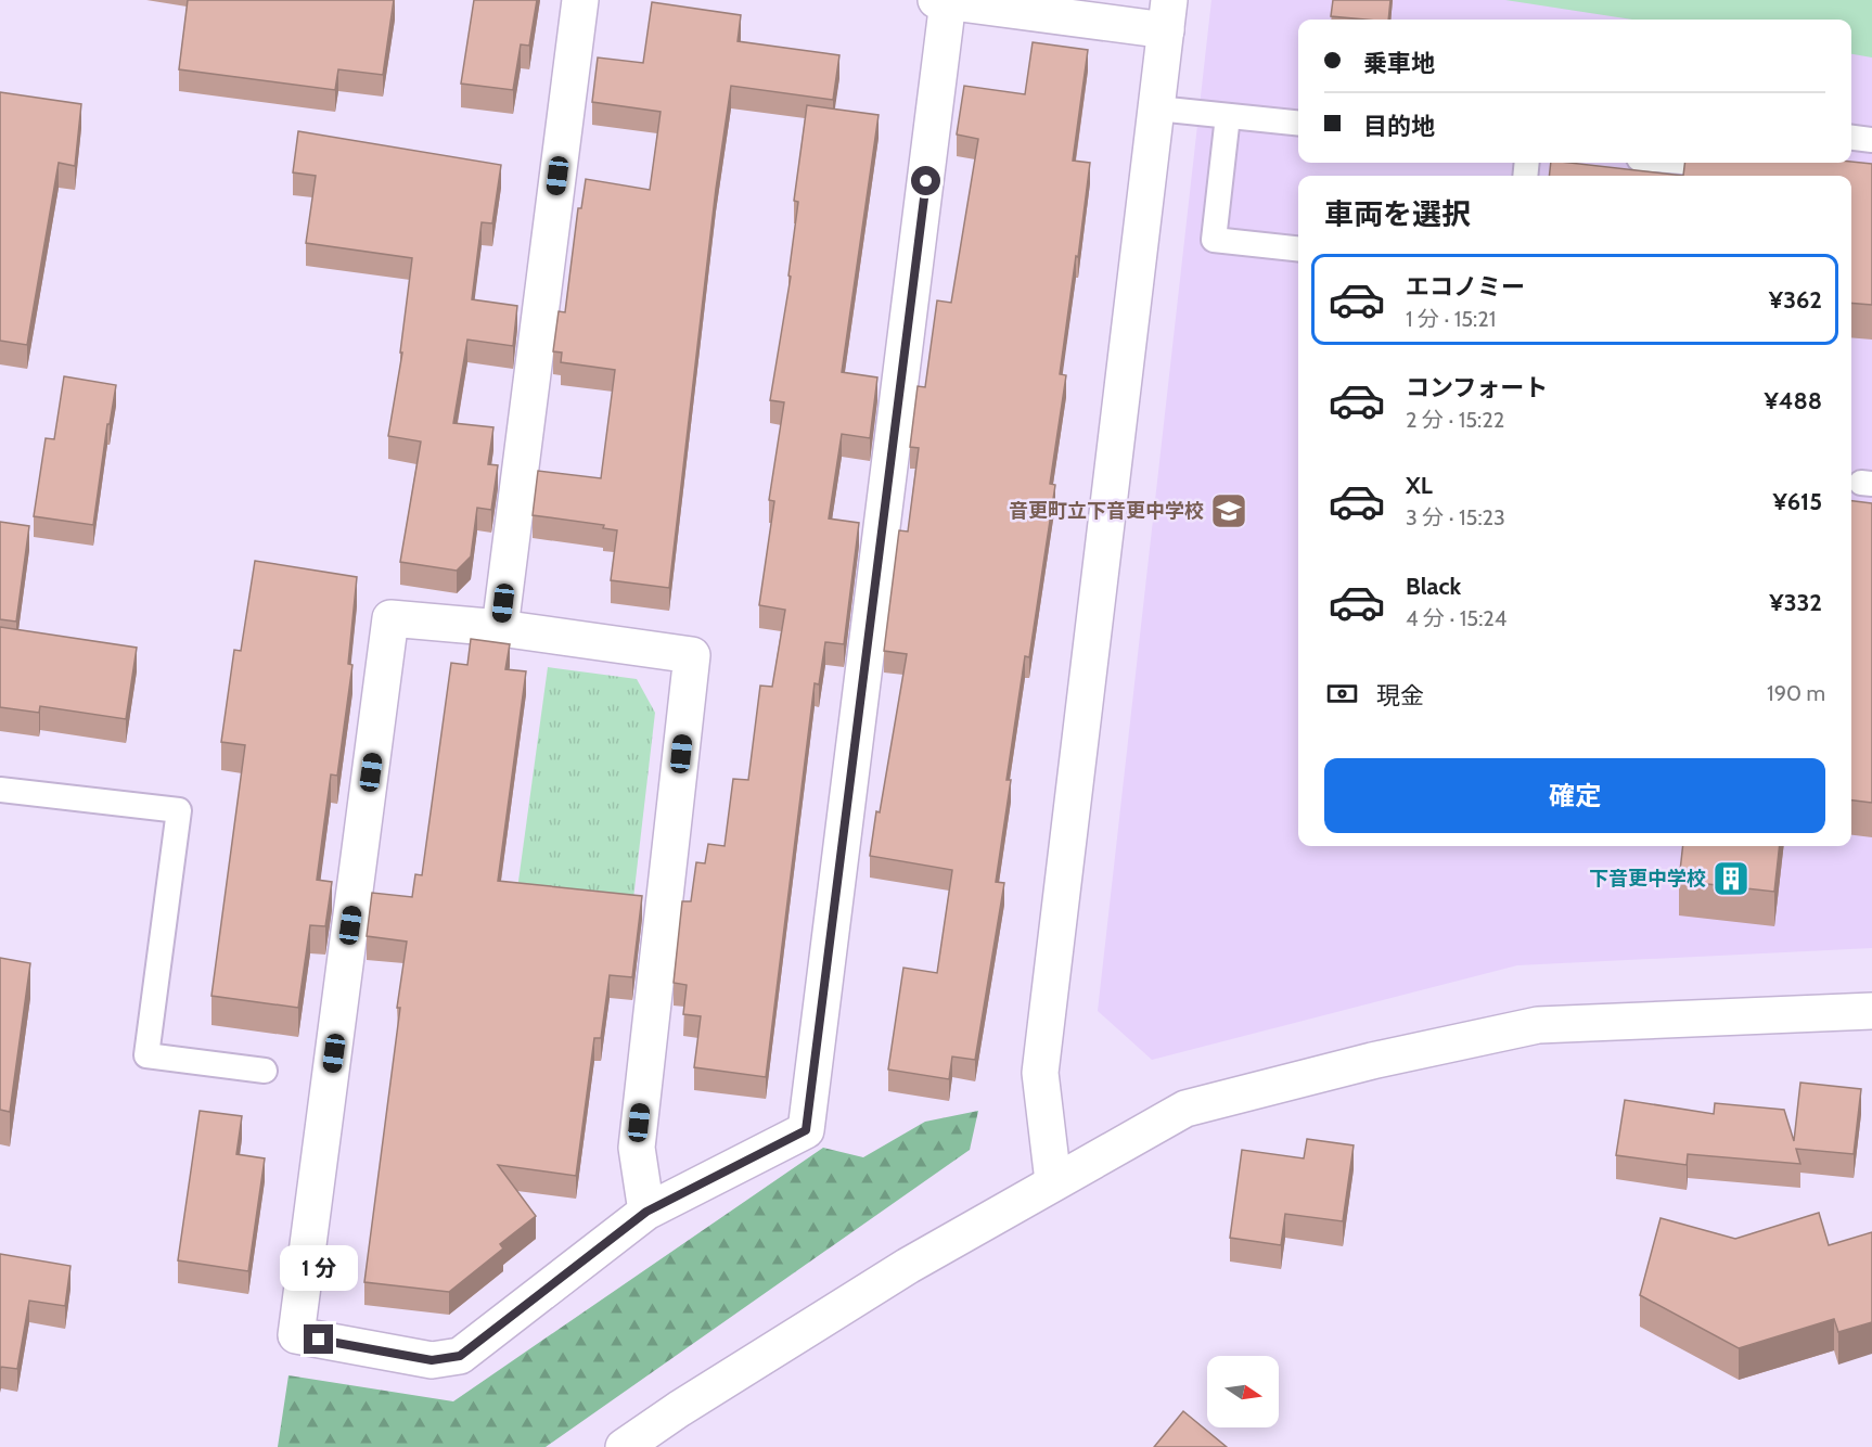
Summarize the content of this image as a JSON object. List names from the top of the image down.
{
  "places": {
    "school or university": ["音更町立下音更中学校"],
    "building": ["下音更中学校"]
  },
  "north": "right",
  "page": {
    "banner": ["乗車地", "目的地"],
    "heading": "車両を選択",
    "list": [
      {
        "name": "エコノミー",
        "note": "1 分 · 15:21",
        "value": "¥362"
      },
      {
        "name": "コンフォート",
        "note": "2 分 · 15:22",
        "value": "¥488"
      },
      {
        "name": "XL",
        "note": "3 分 · 15:23",
        "value": "¥615"
      },
      {
        "name": "Black",
        "note": "4 分 · 15:24",
        "value": "¥332"
      }
    ],
    "pay": ["現金", "190 m"],
    "buttons": "確定",
    "bubble": "1 分"
  }
}
